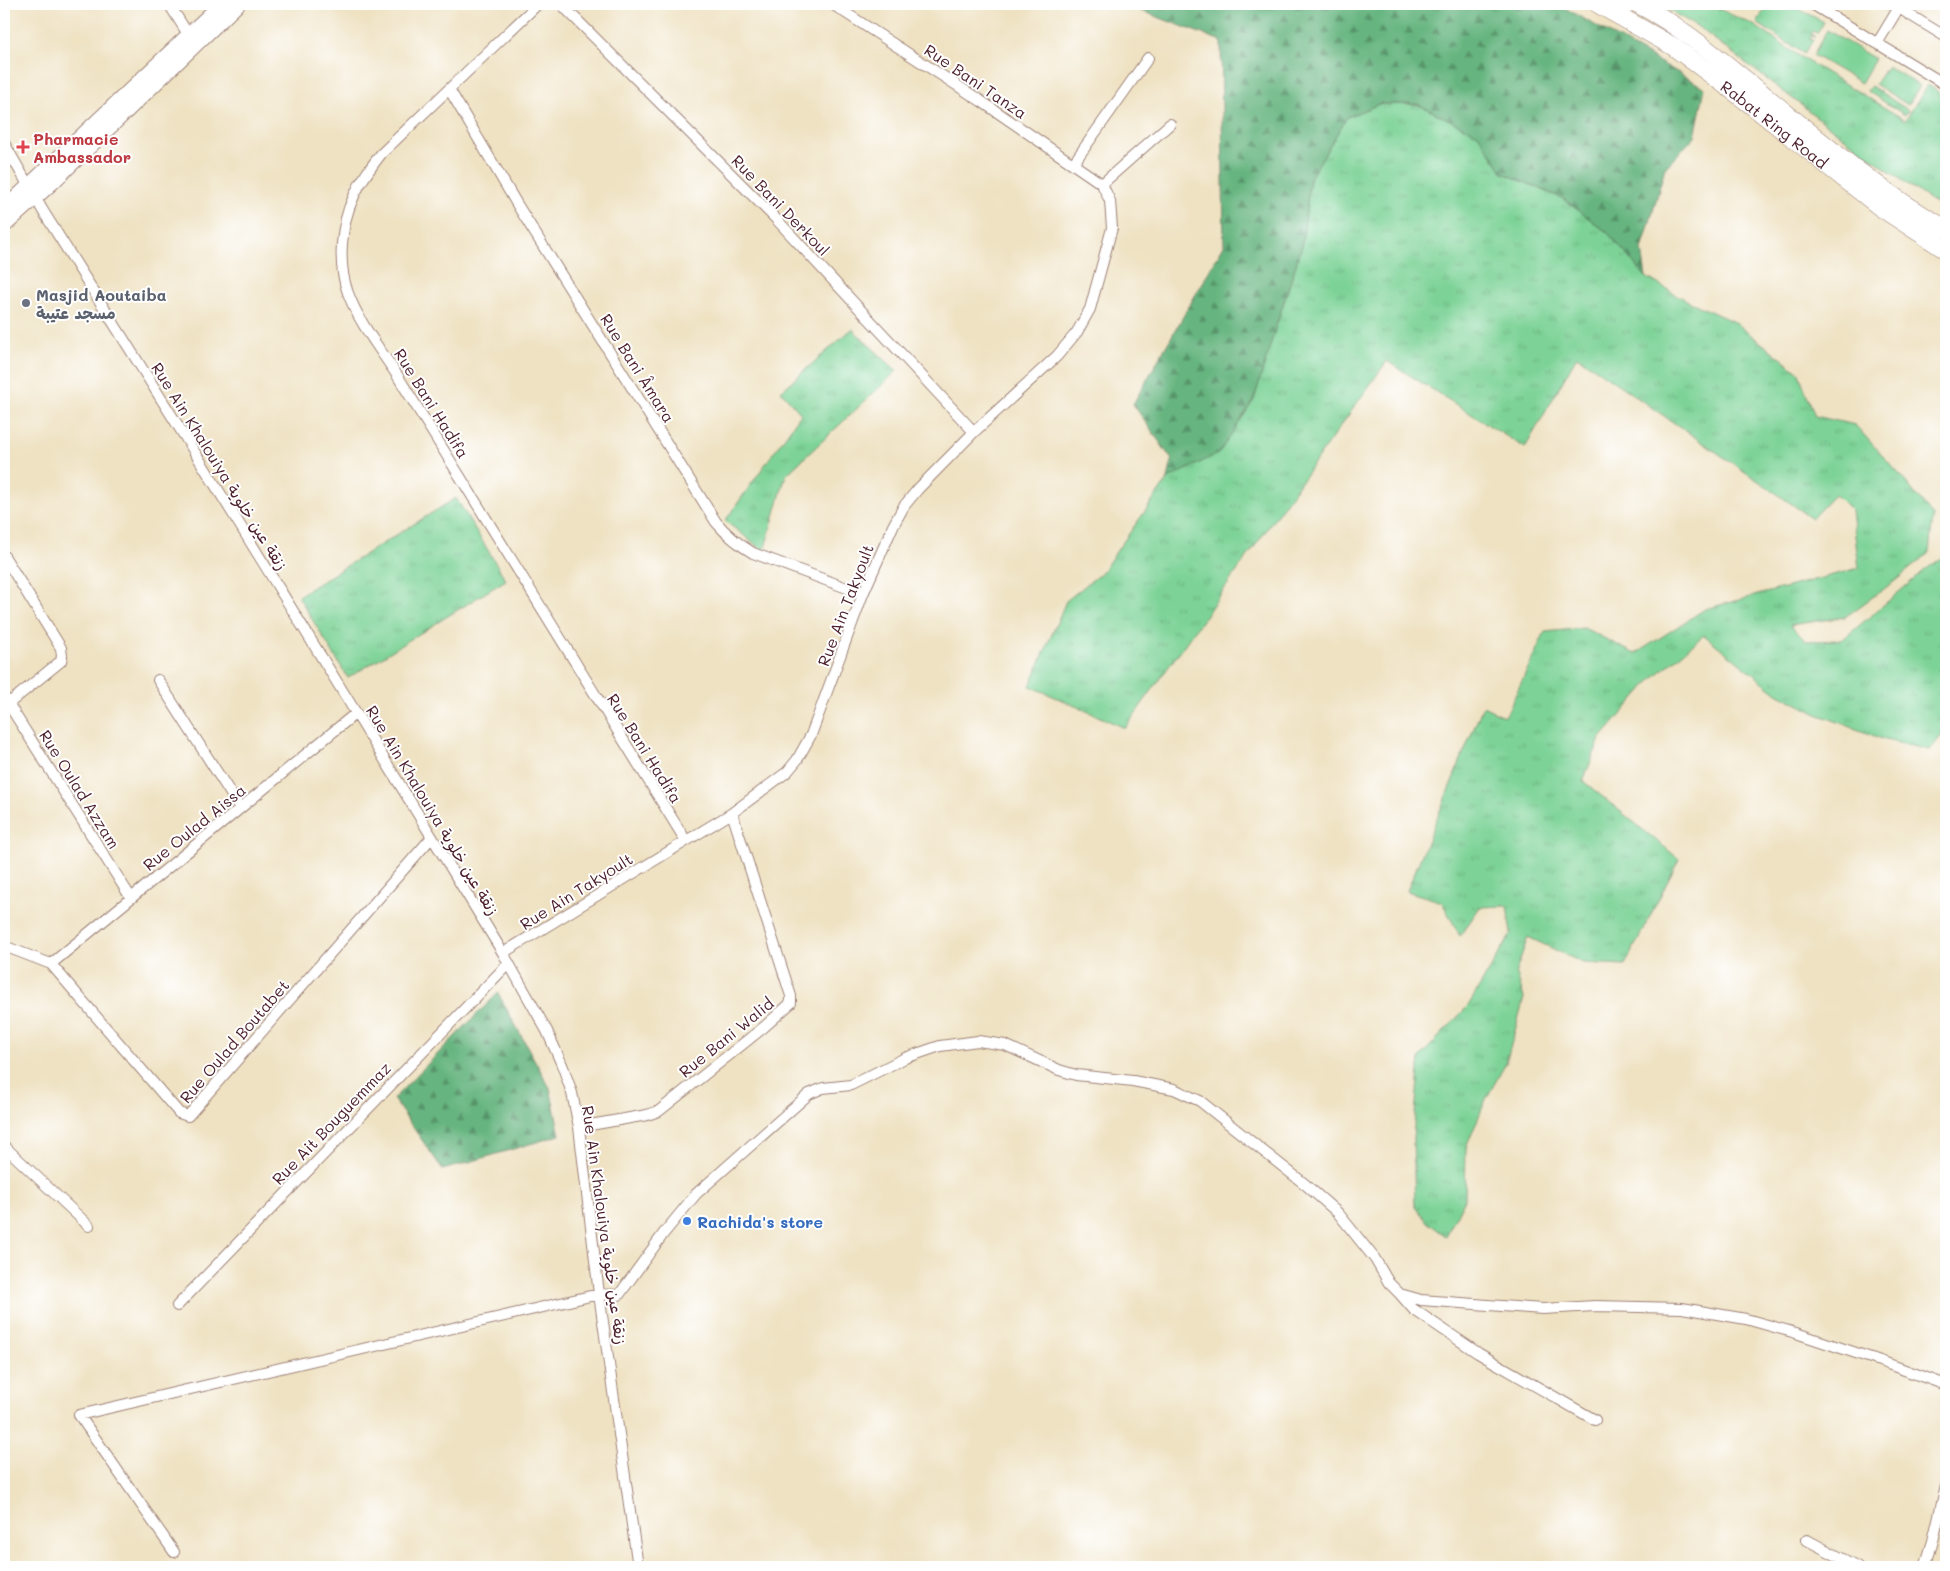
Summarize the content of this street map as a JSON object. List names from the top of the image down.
{
  "streets": {
    "highway": ["Rabat Ring Road"],
    "street": [
      "Rue Bani Tanza",
      "Rue Bani Derkoul",
      "Rue Bani Âmara",
      "Rue Bani Hadifa",
      "Rue Ain Khalouiya زنقة عين خلوية",
      "Rue Ain Takyoult",
      "Rue Oulad Azzam",
      "Rue Oulad Aissa",
      "Rue Bani Walid",
      "Rue Oulad Boutabet",
      "Rue Ait Bouguemmaz"
    ]
  },
  "crossings": [
    ["Rue Bani Tanza", "Rue Ain Takyoult"],
    ["Rue Bani Derkoul", "Rue Ain Takyoult"],
    ["Rue Bani Âmara", "Rue Bani Hadifa"],
    ["Rue Bani Âmara", "Rue Ain Takyoult"],
    ["Rue Bani Hadifa", "Rue Ain Takyoult"],
    ["Rue Ain Khalouiya زنقة عين خلوية", "Rue Ain Takyoult"],
    ["Rue Ain Khalouiya زنقة عين خلوية", "Rue Oulad Aissa"],
    ["Rue Ain Khalouiya زنقة عين خلوية", "Rue Bani Walid"],
    ["Rue Ain Khalouiya زنقة عين خلوية", "Rue Oulad Boutabet"],
    ["Rue Ain Khalouiya زنقة عين خلوية", "Rue Ait Bouguemmaz"],
    ["Rue Ain Takyoult", "Rue Bani Walid"],
    ["Rue Ain Takyoult", "Rue Ait Bouguemmaz"],
    ["Rue Oulad Azzam", "Rue Oulad Aissa"],
    ["Rue Oulad Aissa", "Rue Oulad Boutabet"]
  ],
  "places": {
    "health": ["Pharmacie Ambassador"],
    "other": ["Masjid Aoutaiba مسجد عتيبة", "Rachida's store"]
  }
}
